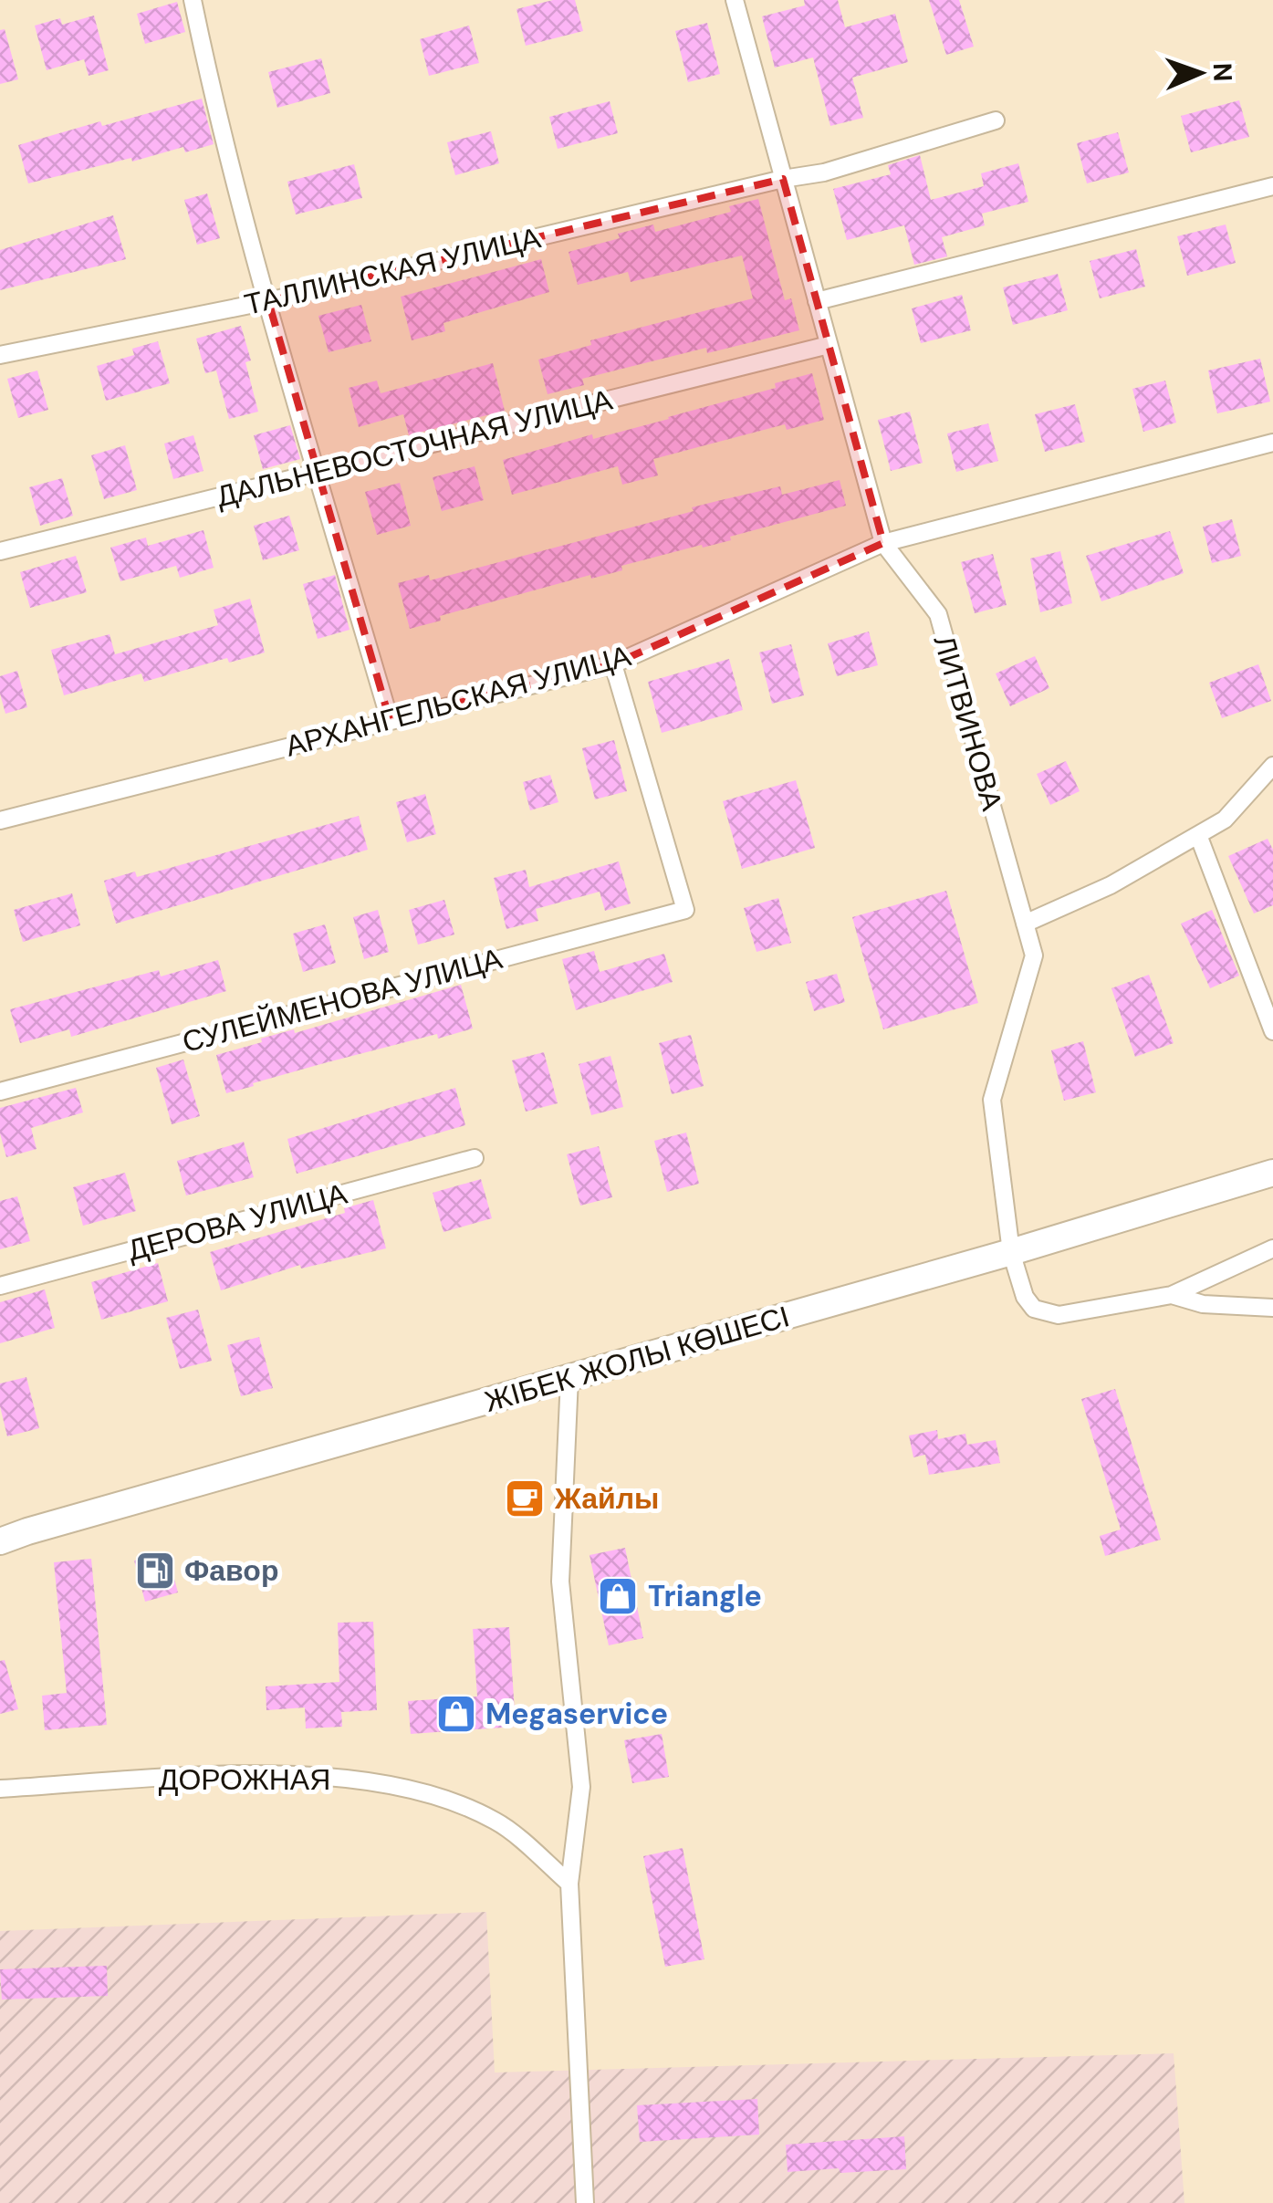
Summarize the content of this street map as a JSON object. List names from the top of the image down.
{
  "streets": {
    "highway": ["ЖІБЕК ЖОЛЫ КӨШЕСІ"],
    "street": [
      "ТАЛЛИНСКАЯ УЛИЦА",
      "ДАЛЬНЕВОСТОЧНАЯ УЛИЦА",
      "АРХАНГЕЛЬСКАЯ УЛИЦА",
      "ЛИТВИНОВА",
      "СУЛЕЙМЕНОВА УЛИЦА",
      "ДЕРОВА УЛИЦА",
      "ДОРОЖНАЯ"
    ]
  },
  "crossings": [
    ["ТАЛЛИНСКАЯ УЛИЦА", "ЛИТВИНОВА"],
    ["ДАЛЬНЕВОСТОЧНАЯ УЛИЦА", "ЛИТВИНОВА"],
    ["АРХАНГЕЛЬСКАЯ УЛИЦА", "ЛИТВИНОВА"],
    ["АРХАНГЕЛЬСКАЯ УЛИЦА", "СУЛЕЙМЕНОВА УЛИЦА"],
    ["ЛИТВИНОВА", "ЖІБЕК ЖОЛЫ КӨШЕСІ"]
  ],
  "places": {
    "cafe": ["Жайлы"],
    "fuel station": ["Фавор"],
    "shop": ["Triangle", "Megaservice"]
  },
  "north": "right"
}
